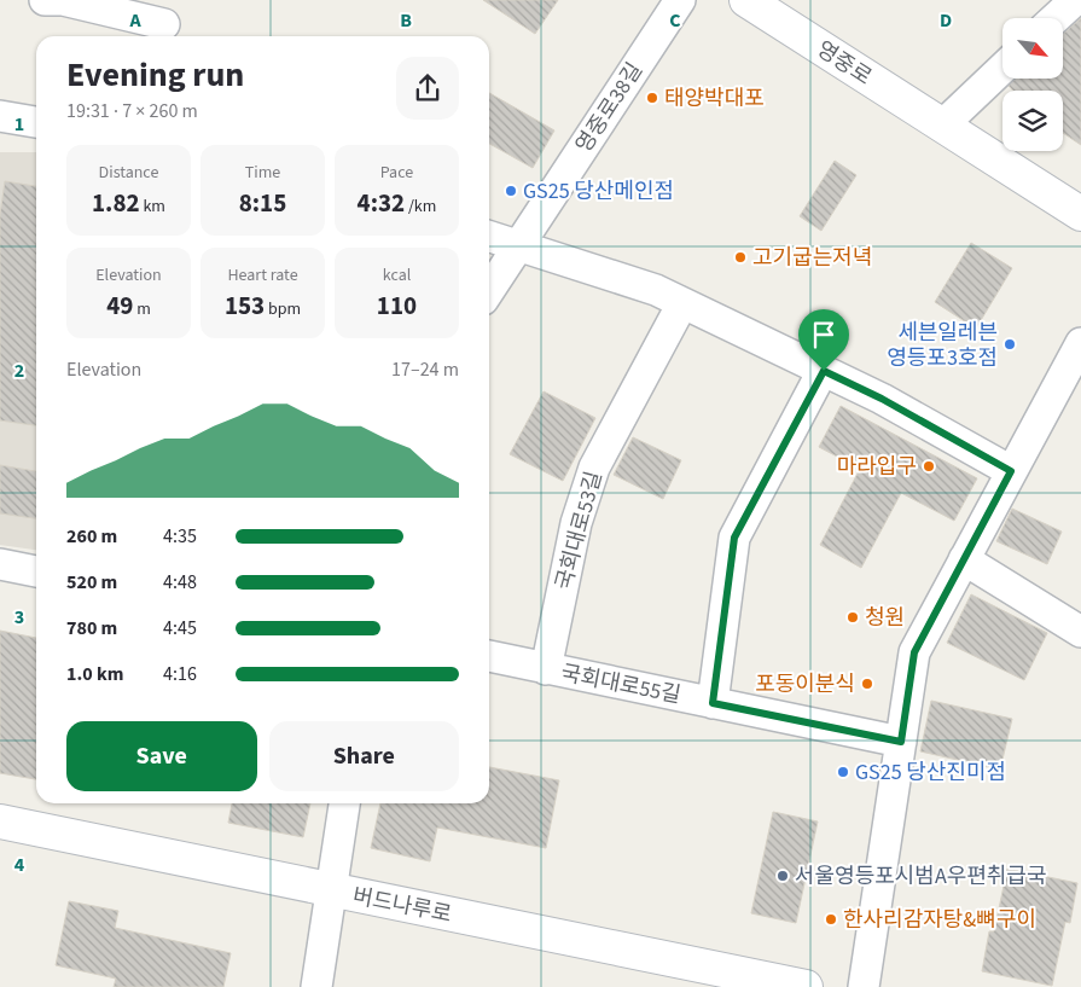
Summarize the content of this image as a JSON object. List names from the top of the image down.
{
  "streets": {
    "main road": ["영중로", "버드나루로"],
    "street": ["영중로38길", "국회대로53길", "국회대로55길"]
  },
  "crossings": [
    ["국회대로53길", "국회대로55길"]
  ],
  "places": [
    "태양박대포",
    "GS25 당산메인점",
    "고기굽는저녁",
    "세븐일레븐 영등포3호점",
    "마라입구",
    "청원",
    "포동이분식",
    "GS25 당산진미점",
    "서울영등포시범A우편취급국",
    "한사리감자탕&뼈구이"
  ],
  "north": "bottom right",
  "page": {
    "heading": ["Evening run", "19:31 · 7 × 260 m"],
    "stats": [
      ["Distance", "1.82 km"],
      ["Time", "8:15"],
      ["Pace", "4:32 /km"],
      ["Elevation", "49 m"],
      ["Heart rate", "153 bpm"],
      ["kcal", "110"]
    ],
    "chart": ["Elevation", "17–24 m"],
    "list": [
      {
        "name": "260 m",
        "note": "4:35"
      },
      {
        "name": "520 m",
        "note": "4:48"
      },
      {
        "name": "780 m",
        "note": "4:45"
      },
      {
        "name": "1.0 km",
        "note": "4:16"
      }
    ],
    "buttons": ["Save", "Share"]
  },
  "grid": {
    "columns": [
      "A",
      "B",
      "C",
      "D"
    ],
    "rows": [
      "1",
      "2",
      "3",
      "4"
    ]
  }
}
